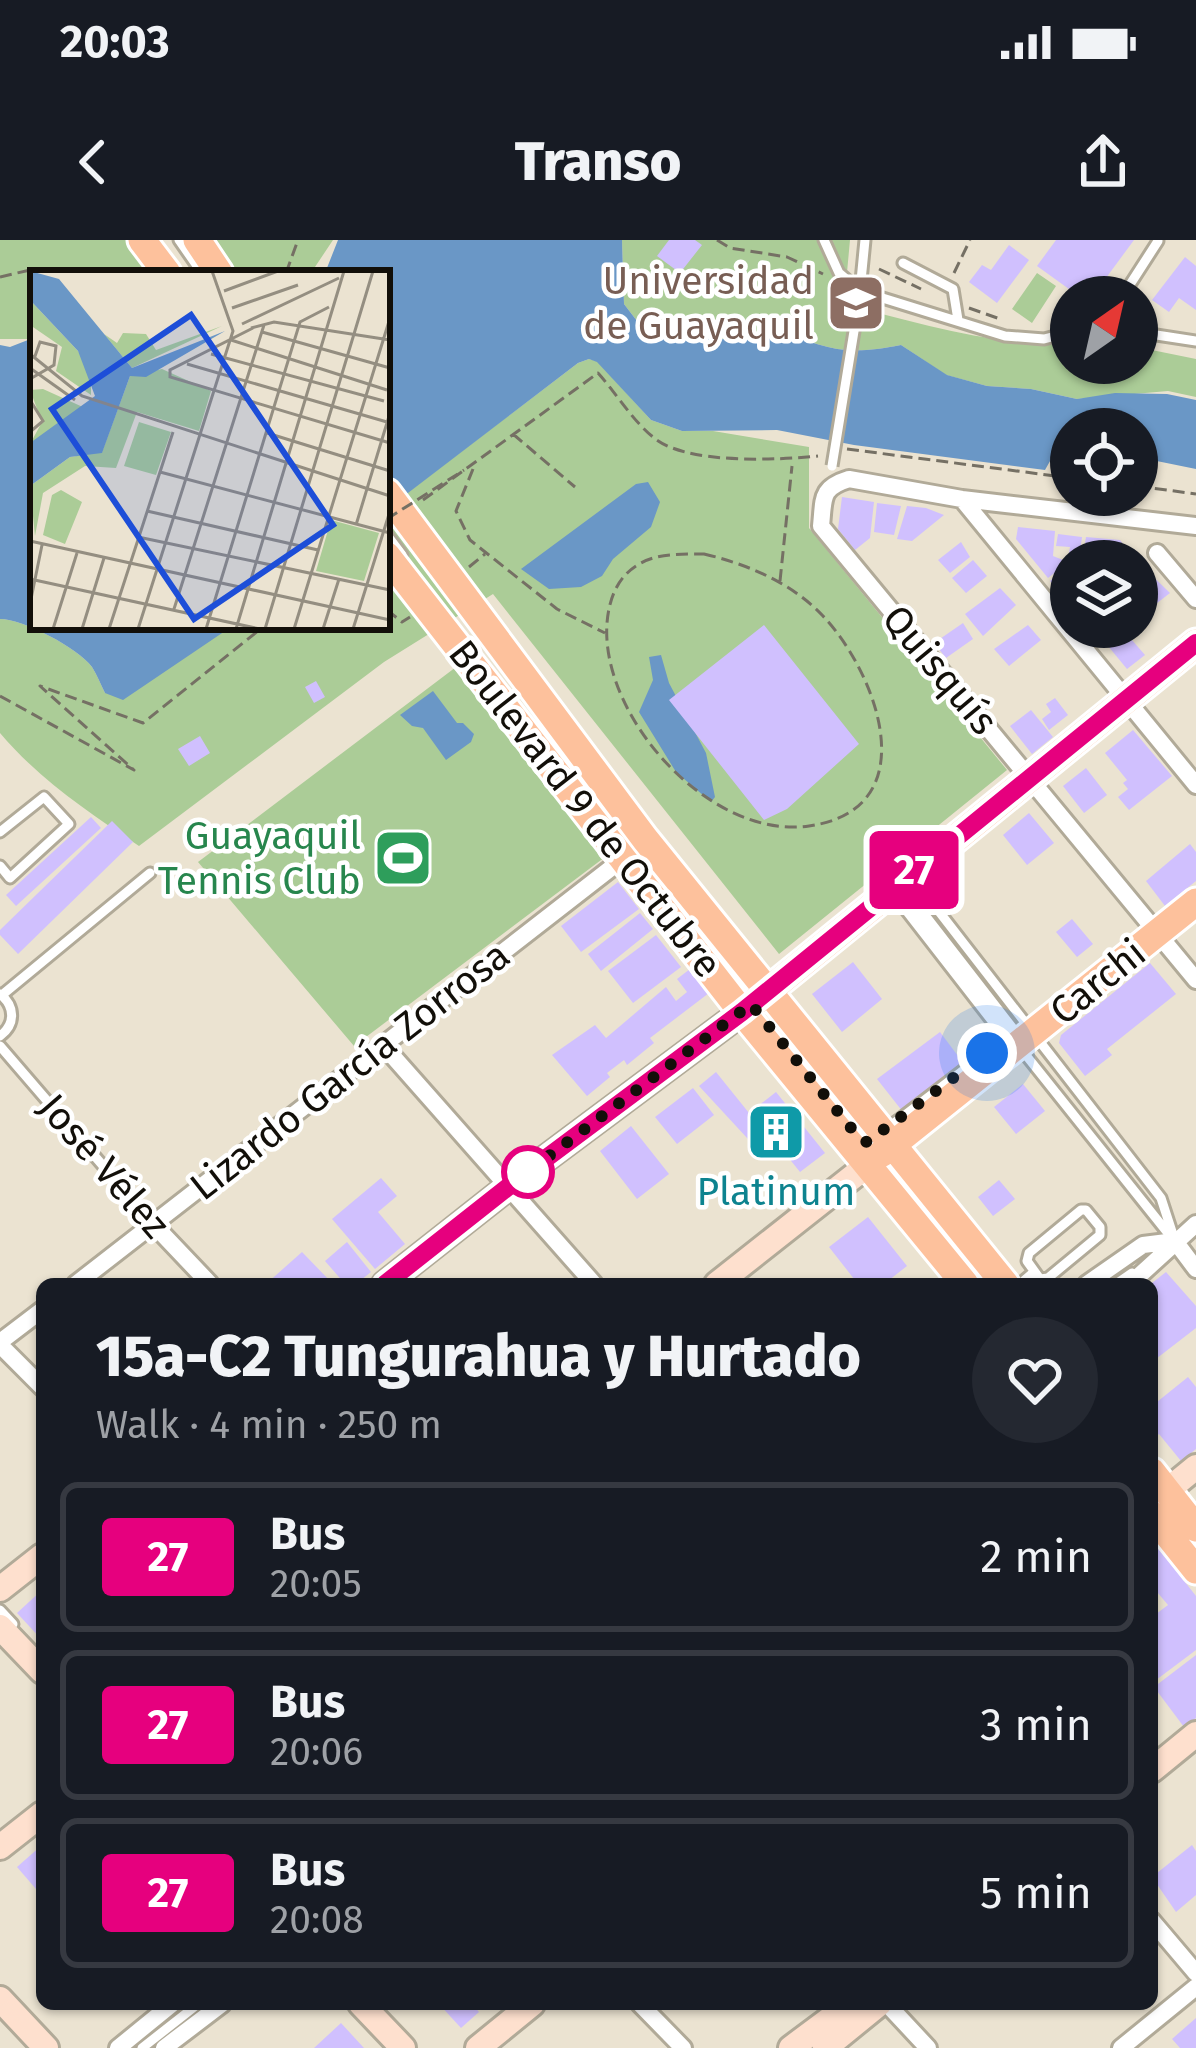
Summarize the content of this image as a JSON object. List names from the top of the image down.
{
  "streets": {
    "main road": ["Boulevard 9 de Octubre", "Carchi"],
    "street": ["Quisquís", "Lizardo García Zorrosa", "José Vélez"]
  },
  "crossings": [
    ["Quisquís", "Carchi"],
    ["Boulevard 9 de Octubre", "Carchi"],
    ["Boulevard 9 de Octubre", "Lizardo García Zorrosa"],
    ["Lizardo García Zorrosa", "José Vélez"]
  ],
  "places": {
    "school or university": ["Universidad de Guayaquil"],
    "sports": ["Guayaquil Tennis Club"],
    "building": ["Platinum"]
  },
  "lines": ["bus line 27"],
  "north": "top right",
  "page": {
    "status": "20:03",
    "header": "Transo",
    "on_map": "27",
    "heading": ["15a-C2 Tungurahua y Hurtado", "Walk · 4 min · 250 m"],
    "list": [
      {
        "mark": "27",
        "name": "Bus",
        "note": "20:05",
        "value": "2 min"
      },
      {
        "mark": "27",
        "name": "Bus",
        "note": "20:06",
        "value": "3 min"
      },
      {
        "mark": "27",
        "name": "Bus",
        "note": "20:08",
        "value": "5 min"
      }
    ]
  }
}
